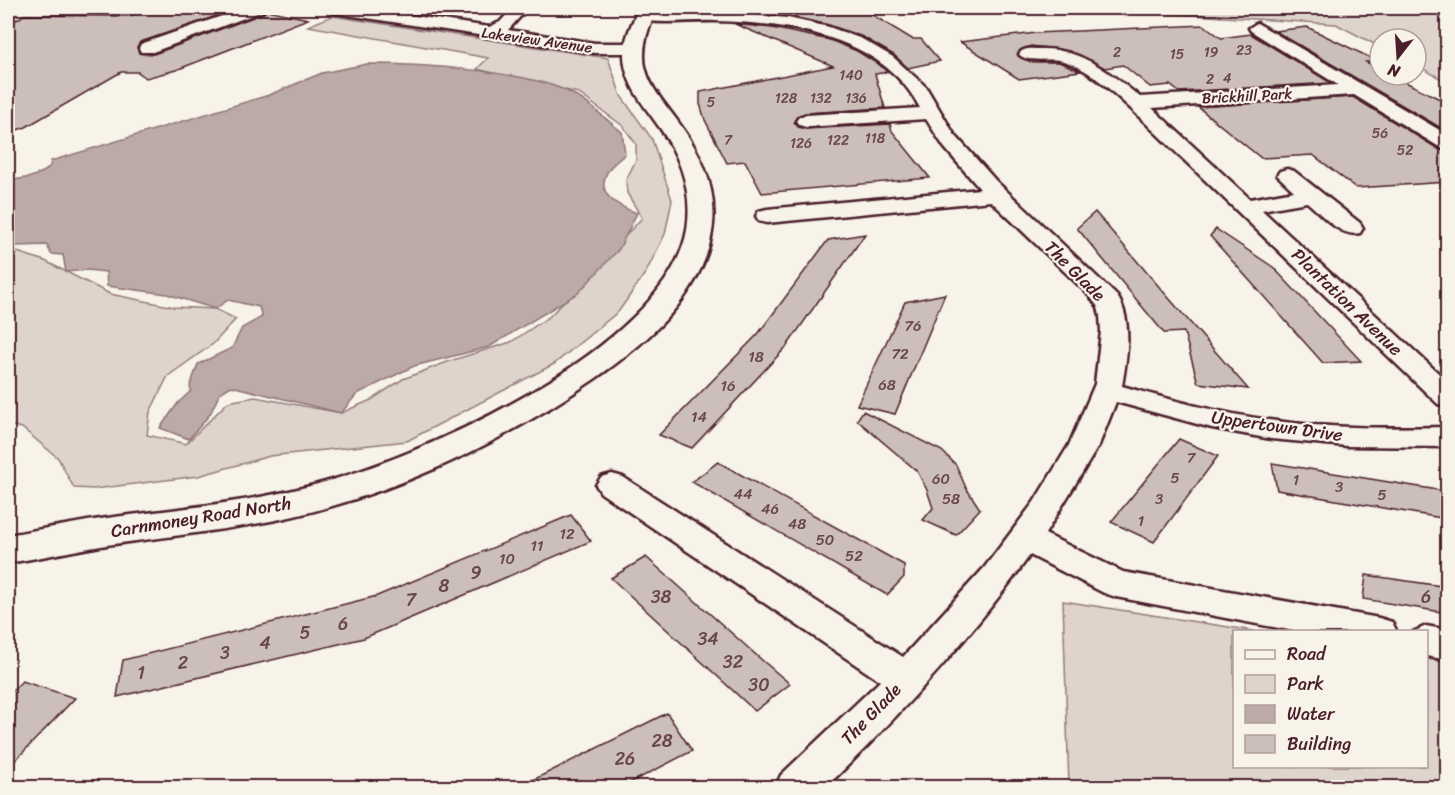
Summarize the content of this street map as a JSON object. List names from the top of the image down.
{
  "streets": {
    "street": [
      "Lakeview Avenue",
      "Brickhill Park",
      "The Glade",
      "Plantation Avenue",
      "Uppertown Drive",
      "Carnmoney Road North"
    ]
  },
  "crossings": [
    ["Lakeview Avenue", "Carnmoney Road North"],
    ["Brickhill Park", "Plantation Avenue"],
    ["The Glade", "Uppertown Drive"],
    ["The Glade", "Carnmoney Road North"]
  ],
  "house_numbers": [
    "23",
    "2",
    "19",
    "15",
    "140",
    "4",
    "2",
    "128",
    "132",
    "136",
    "5",
    "56",
    "118",
    "7",
    "122",
    "126",
    "52",
    "76",
    "72",
    "18",
    "68",
    "16",
    "14",
    "7",
    "5",
    "60",
    "1",
    "3",
    "44",
    "5",
    "58",
    "3",
    "46",
    "1",
    "48",
    "12",
    "50",
    "11",
    "52",
    "10",
    "9",
    "8",
    "38",
    "6",
    "7",
    "6",
    "5",
    "34",
    "4",
    "3",
    "32",
    "2",
    "1",
    "30",
    "28",
    "26"
  ],
  "legend": [
    "Road",
    "Park",
    "Water",
    "Building"
  ],
  "north": "bottom"
}
